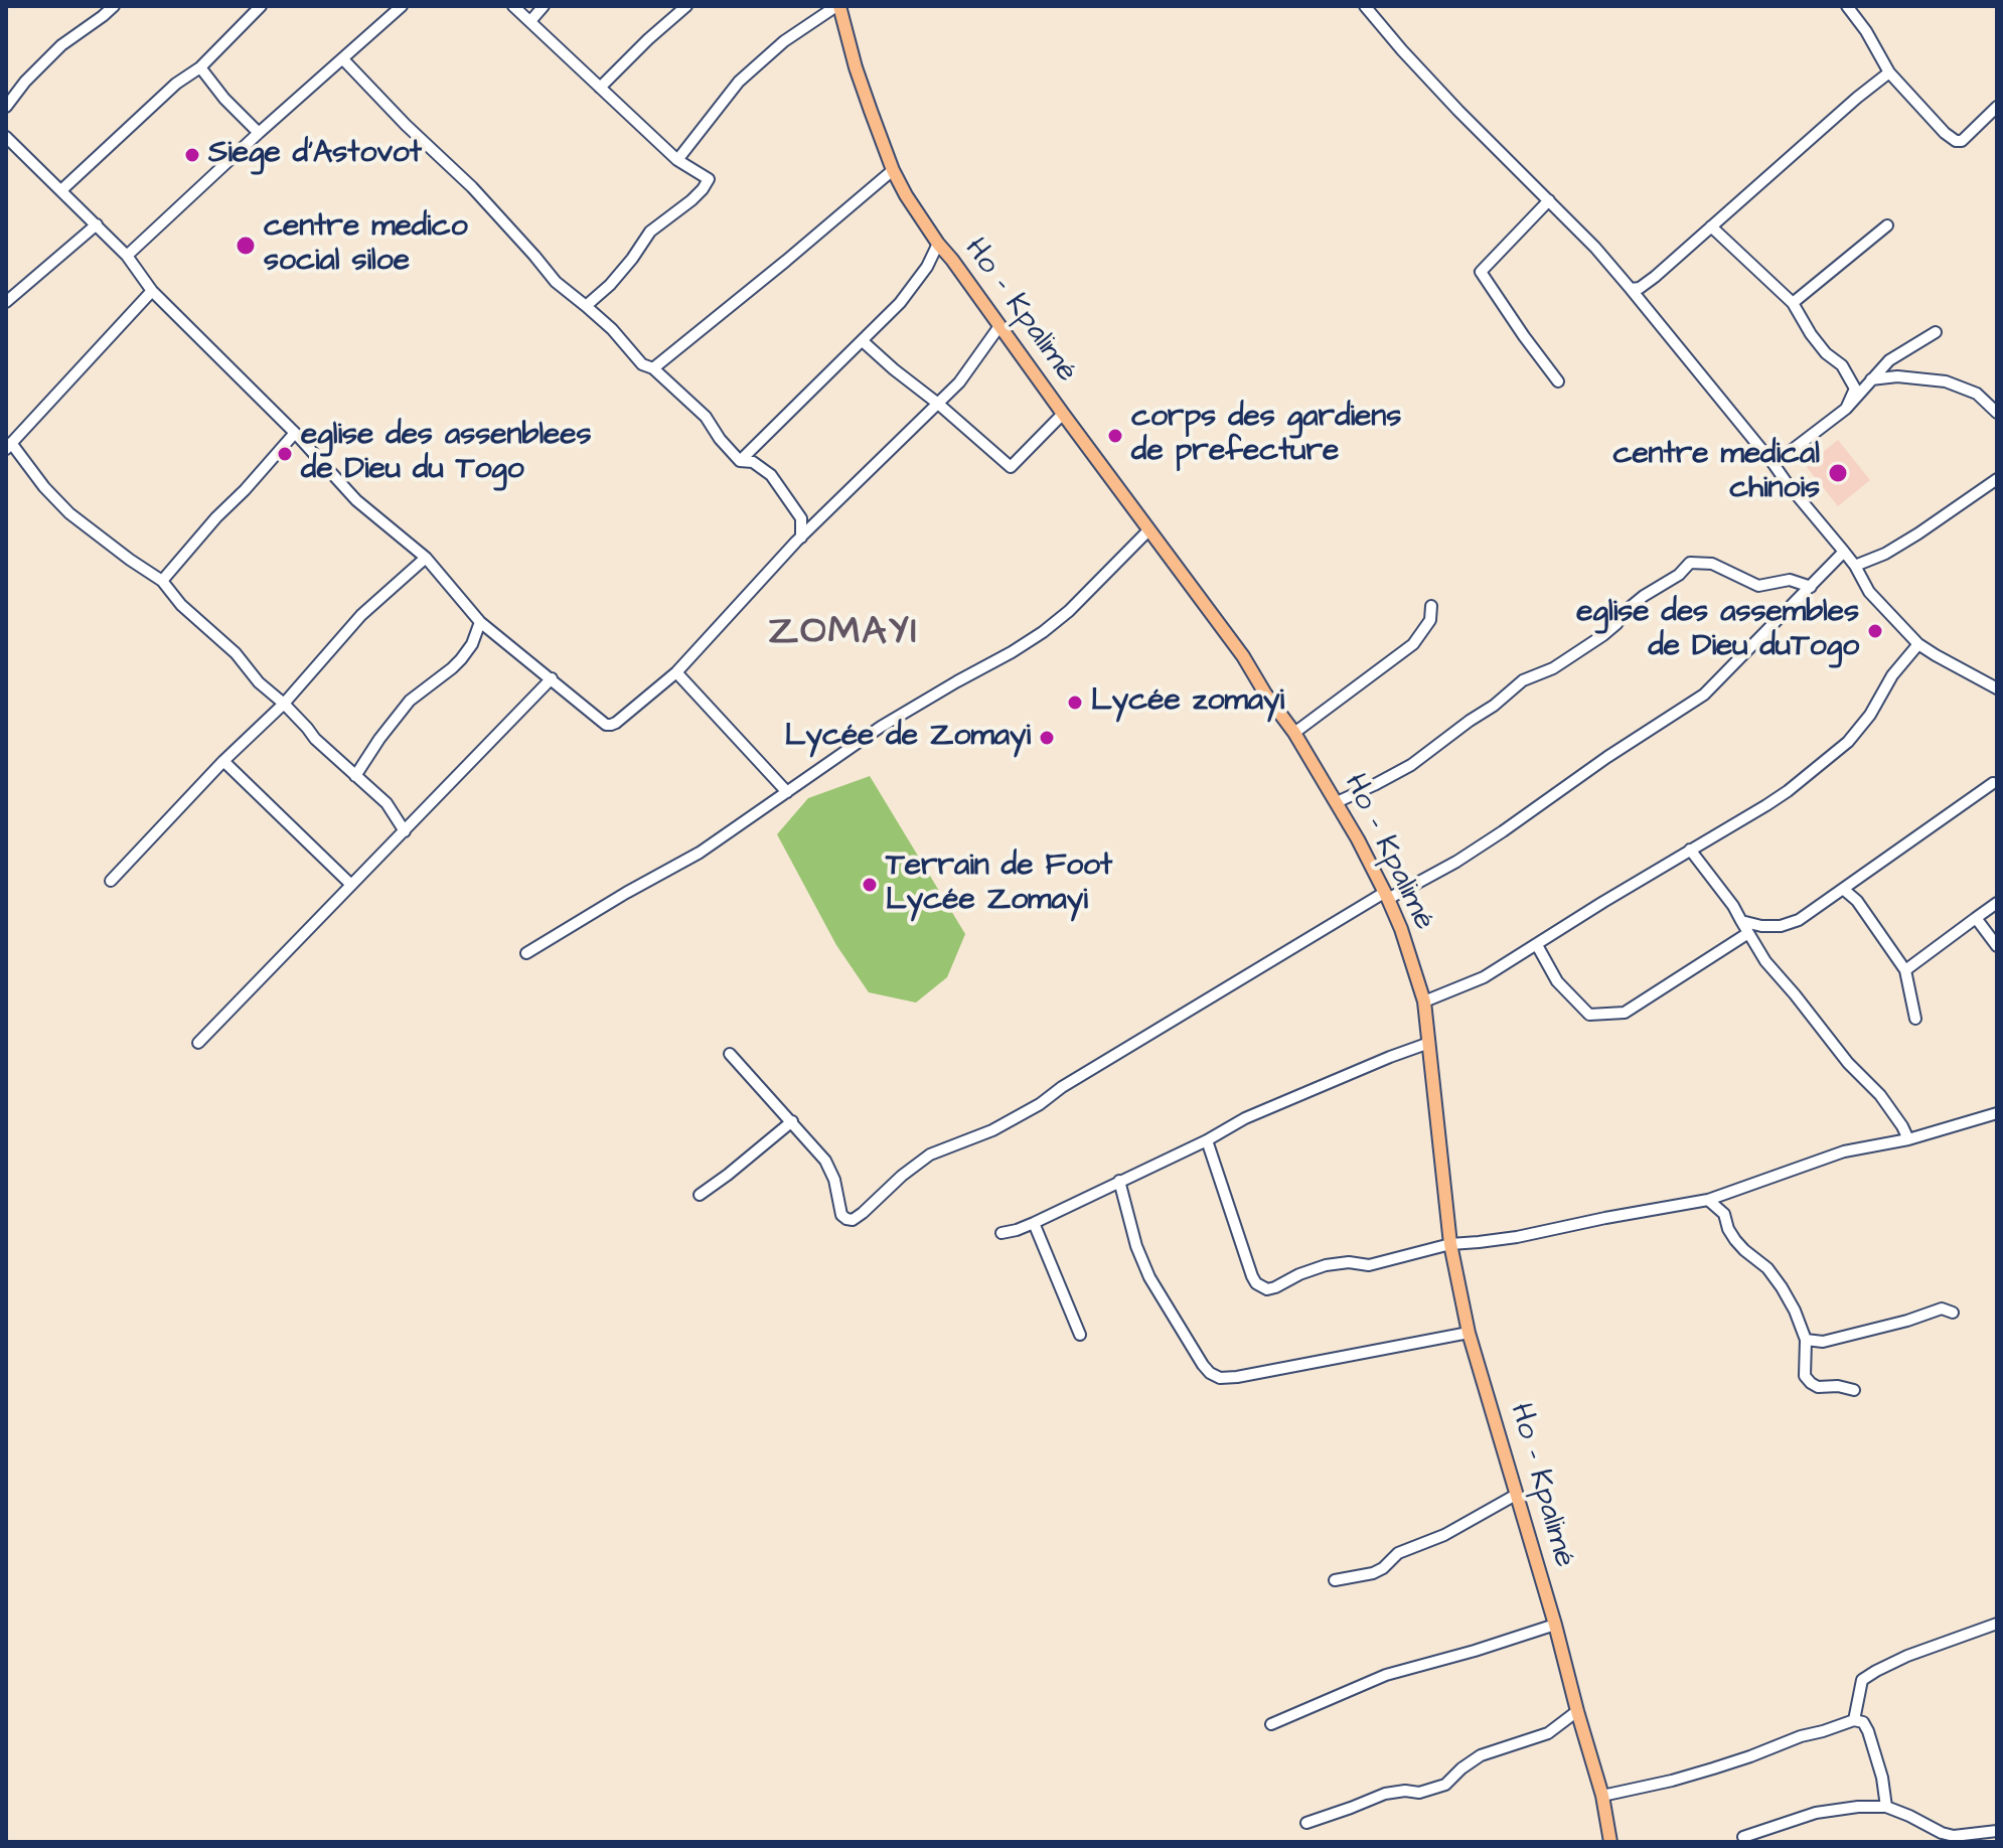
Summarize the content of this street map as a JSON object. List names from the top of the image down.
{
  "streets": {
    "main road": ["Ho - Kpalimé"]
  },
  "districts": ["ZOMAYI"],
  "places": [
    "Siege d'Astovot",
    "centre medico social siloe",
    "corps des gardiens de prefecture",
    "eglise des assenblees de Dieu du Togo",
    "centre medical chinois",
    "eglise des assembles de Dieu duTogo",
    "Lycée zomayi",
    "Lycée de Zomayi",
    "Terrain de Foot Lycée Zomayi"
  ]
}
